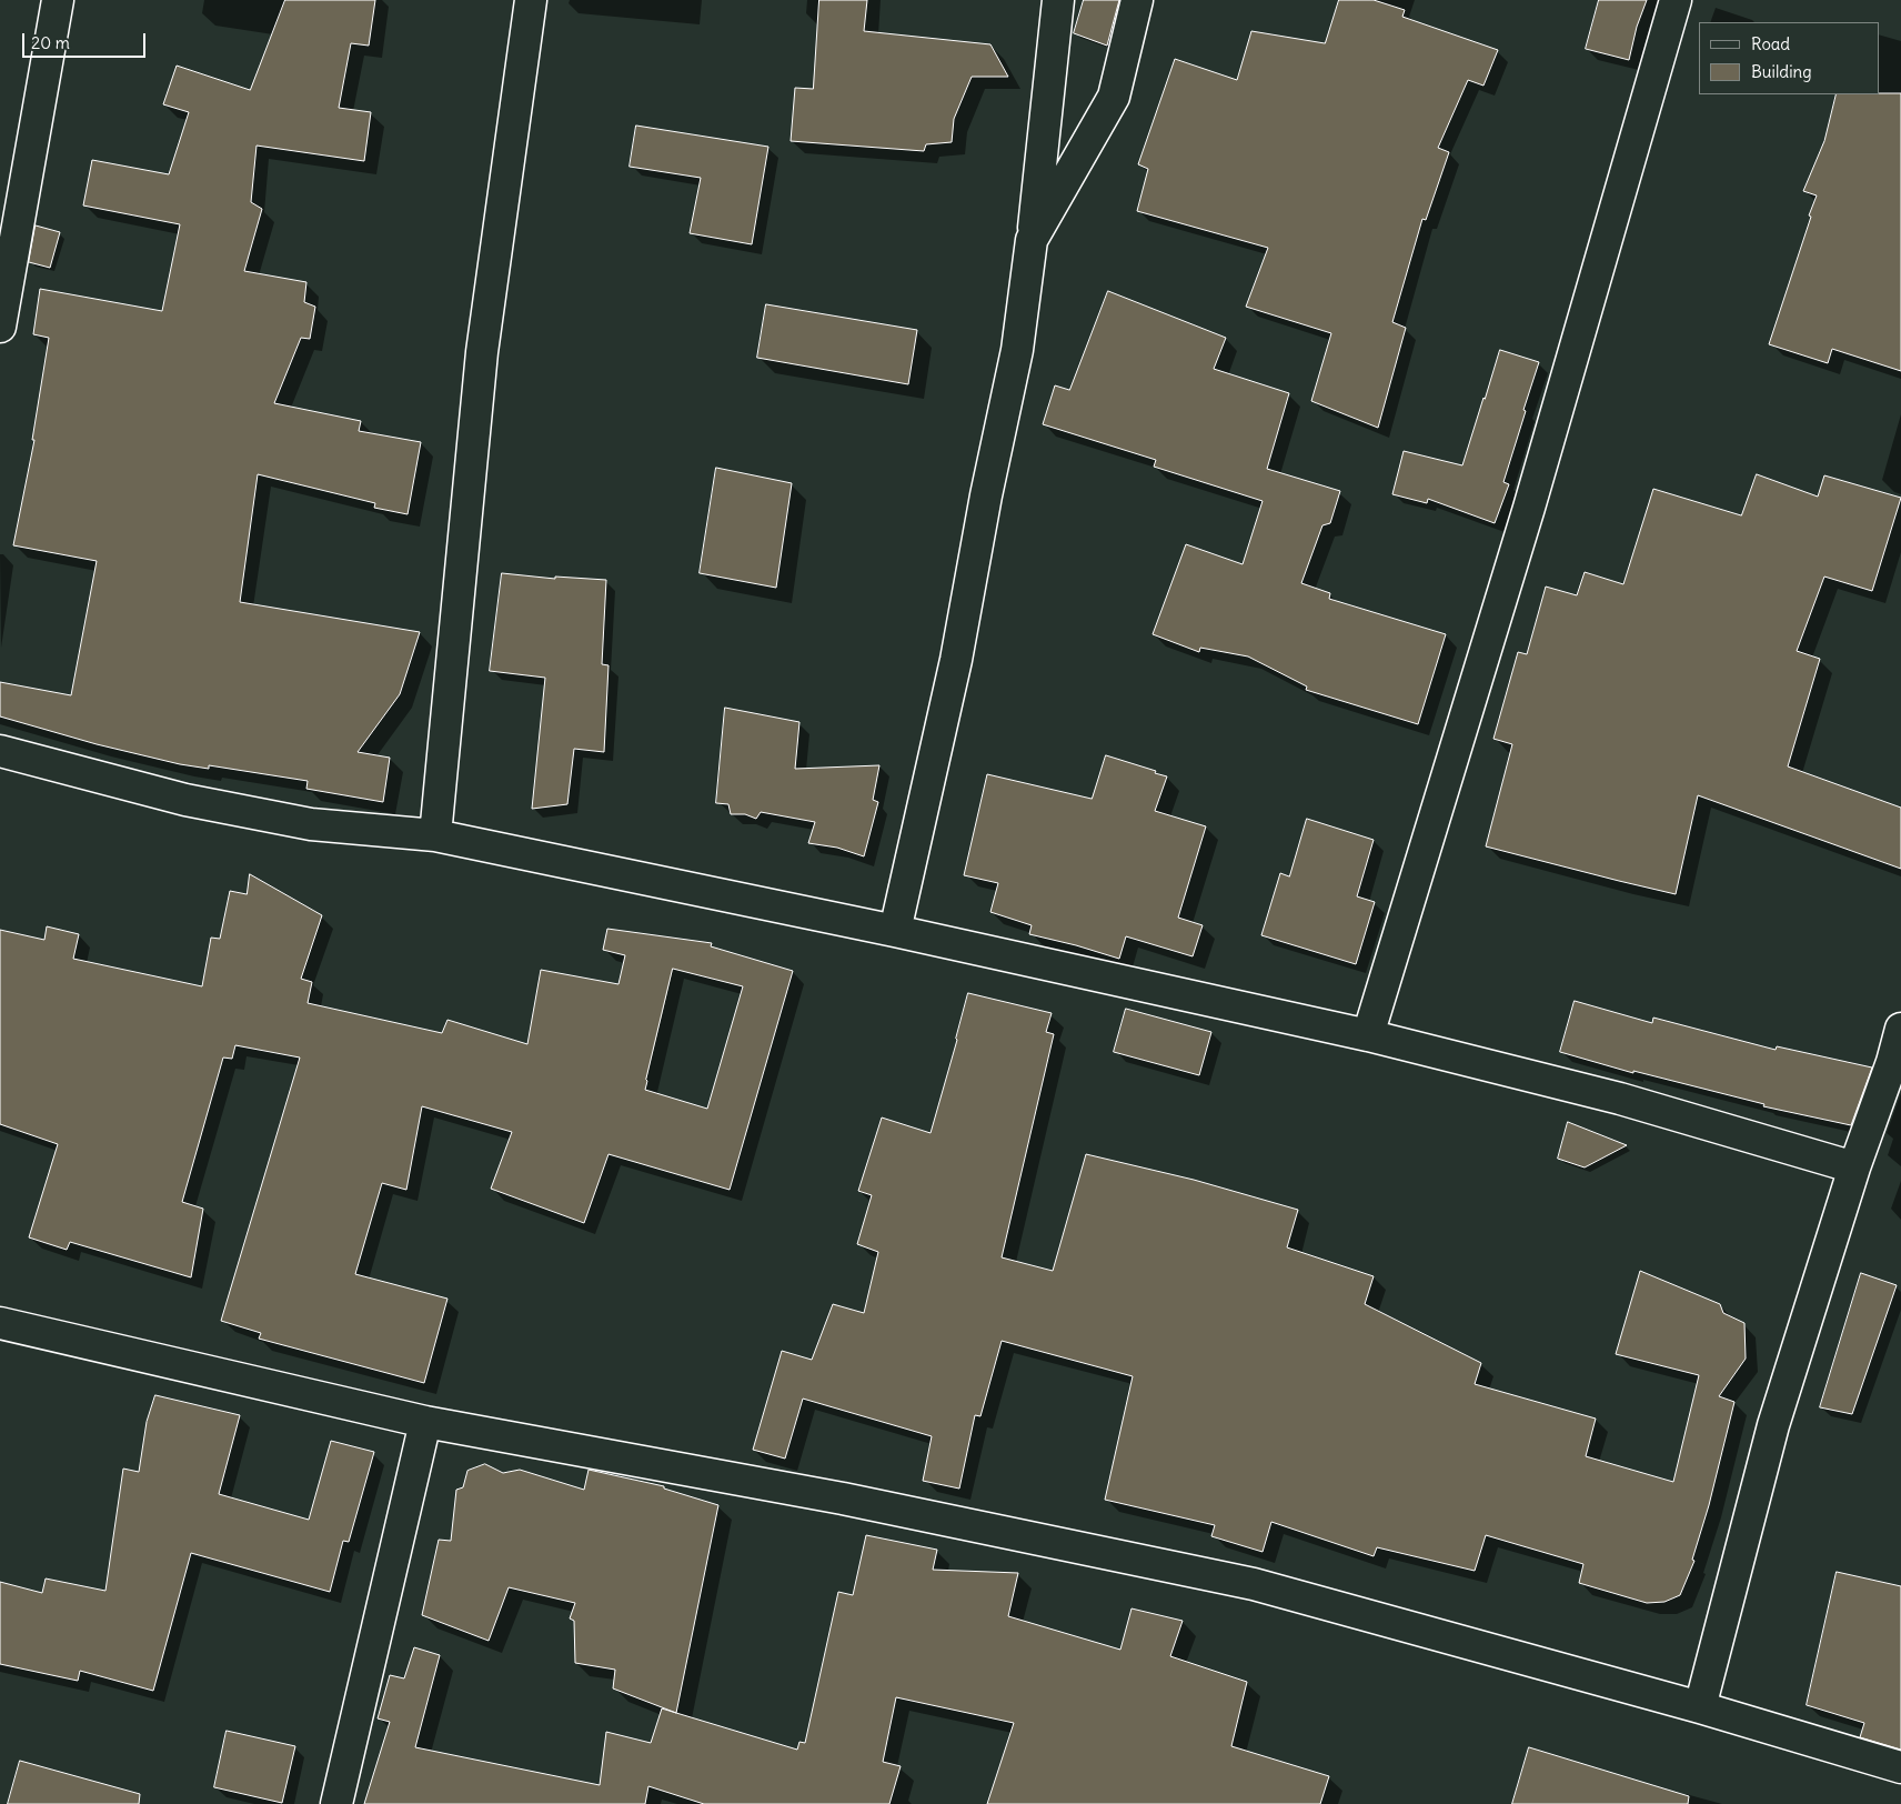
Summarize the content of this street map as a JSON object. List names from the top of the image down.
{
  "legend": ["Road", "Building"],
  "scale_bar": "20 m"
}
